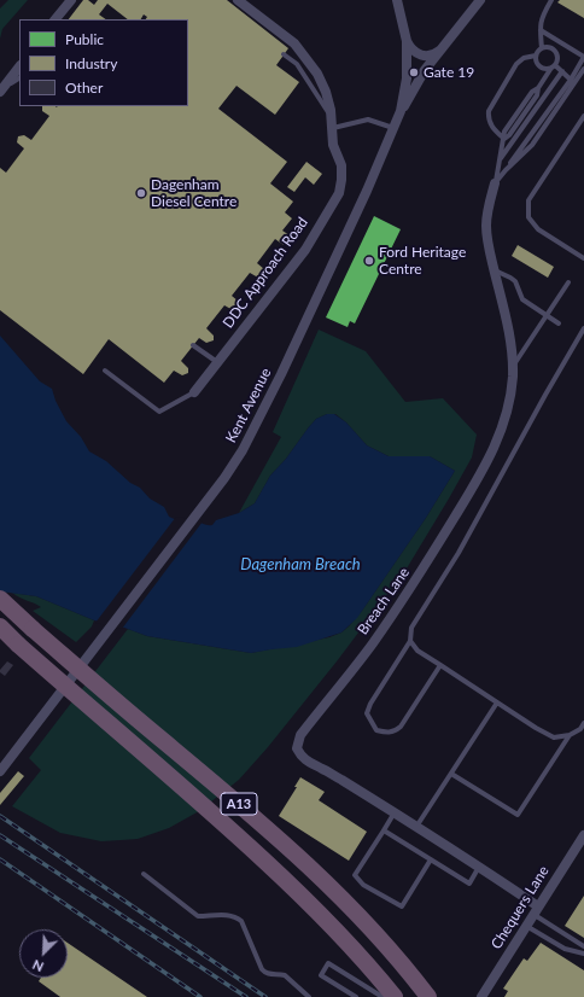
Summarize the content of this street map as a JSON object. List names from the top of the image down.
{
  "streets": {
    "highway": ["A13"],
    "street": [
      "DDC Approach Road",
      "Kent Avenue",
      "Breach Lane",
      "Chequers Lane"
    ]
  },
  "crossings": [
    ["Breach Lane", "Chequers Lane"]
  ],
  "water": ["Dagenham Breach"],
  "places": ["Gate 19", "Dagenham Diesel Centre", "Ford Heritage Centre"],
  "legend": ["Public", "Industry", "Other"],
  "north": "bottom left"
}
